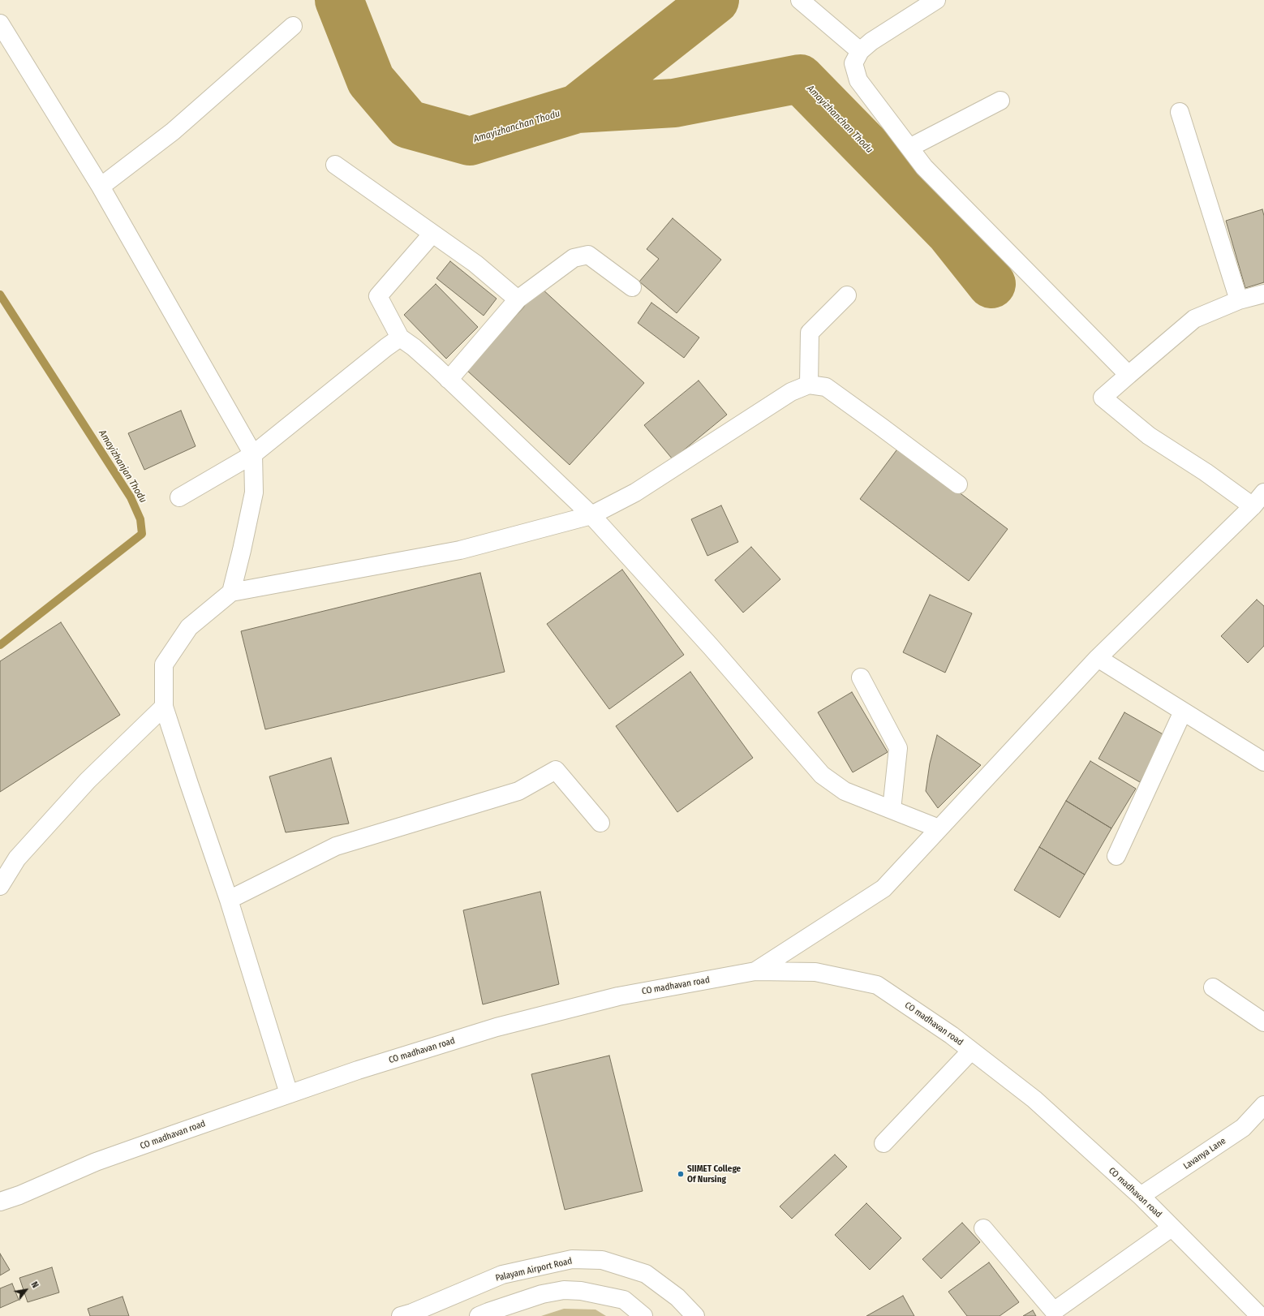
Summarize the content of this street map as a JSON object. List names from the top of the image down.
{
  "streets": {
    "street": ["CO madhavan road", "Lavanya Lane", "Palayam Airport Road"]
  },
  "crossings": [
    ["CO madhavan road", "Lavanya Lane"]
  ],
  "water": ["Amayizhanchan Thodu", "Amayizhanjan Thodu"],
  "places": ["SIIMET College Of Nursing"],
  "north": "top right"
}
